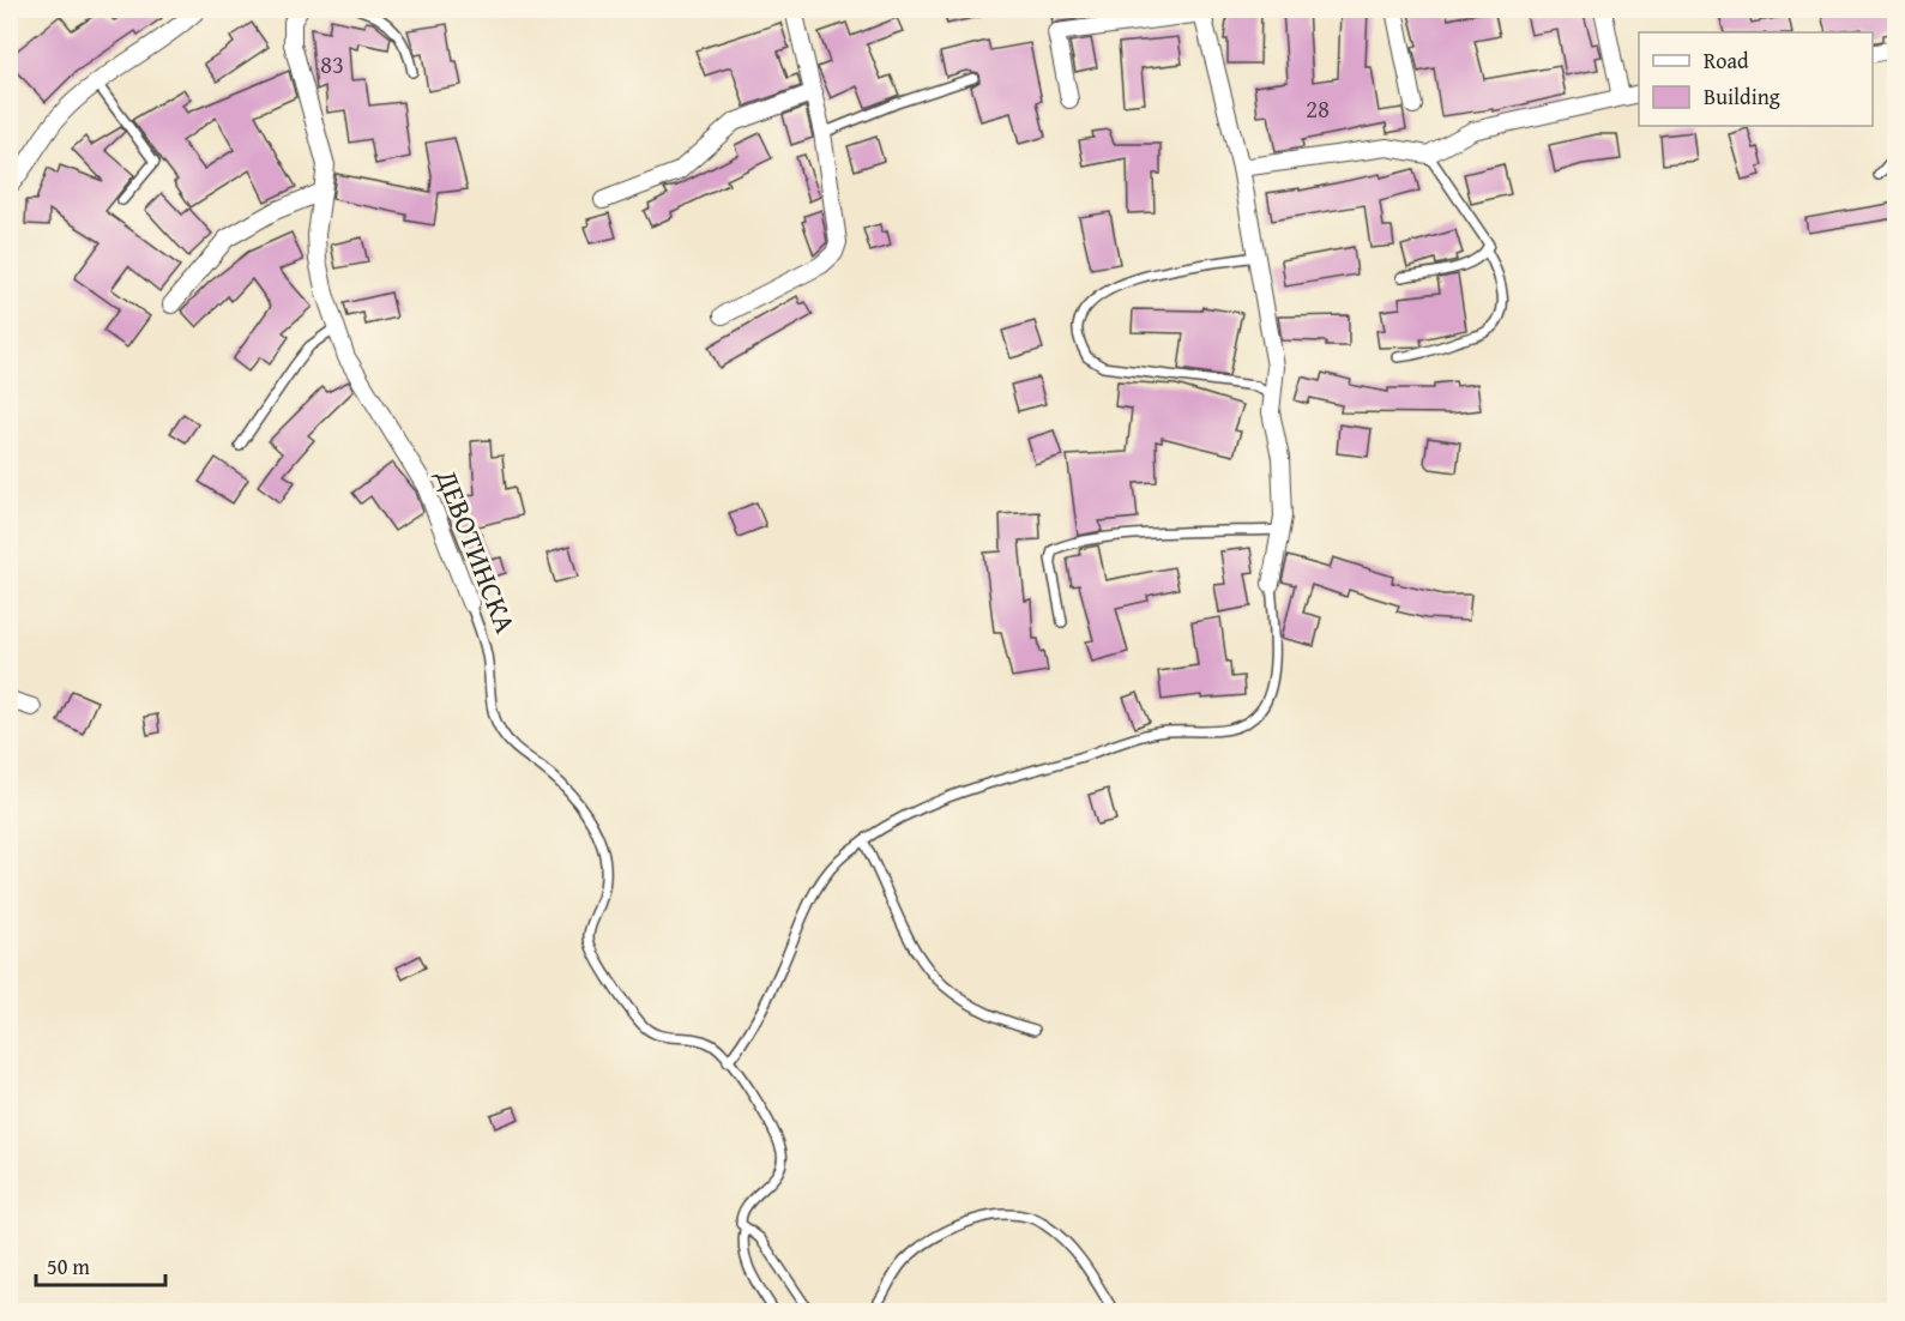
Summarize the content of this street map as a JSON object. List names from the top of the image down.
{
  "streets": {
    "street": ["ДЕВОТИНСКА"]
  },
  "house_numbers": ["83", "28"],
  "legend": ["Road", "Building"],
  "scale_bar": "50 m"
}
